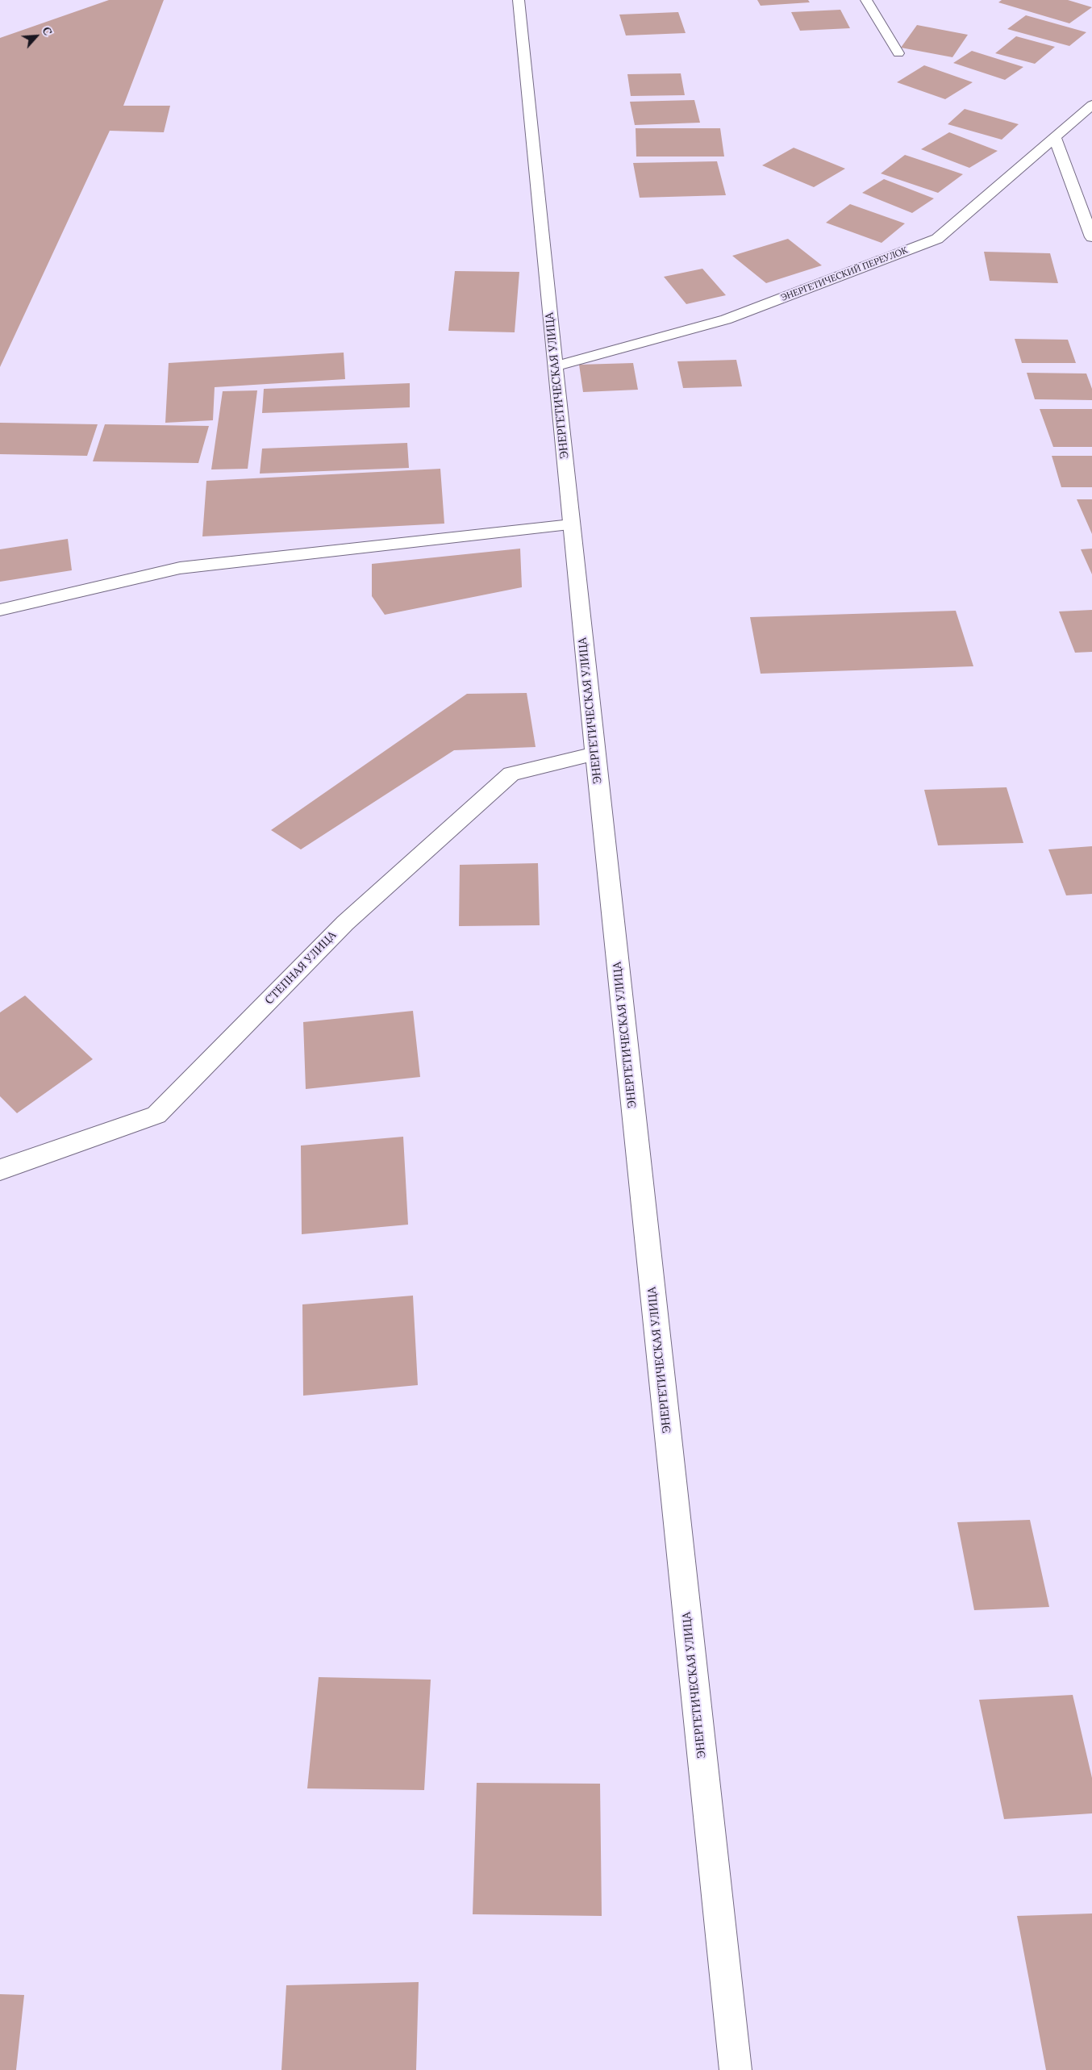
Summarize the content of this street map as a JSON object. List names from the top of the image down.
{
  "streets": {
    "street": ["ЭНЕРГЕТИЧЕСКИЙ ПЕРЕУЛОК", "ЭНЕРГЕТИЧЕСКАЯ УЛИЦА", "СТЕПНАЯ УЛИЦА"]
  },
  "crossings": [
    ["ЭНЕРГЕТИЧЕСКИЙ ПЕРЕУЛОК", "ЭНЕРГЕТИЧЕСКАЯ УЛИЦА"],
    ["ЭНЕРГЕТИЧЕСКАЯ УЛИЦА", "СТЕПНАЯ УЛИЦА"]
  ],
  "north": "top right"
}
